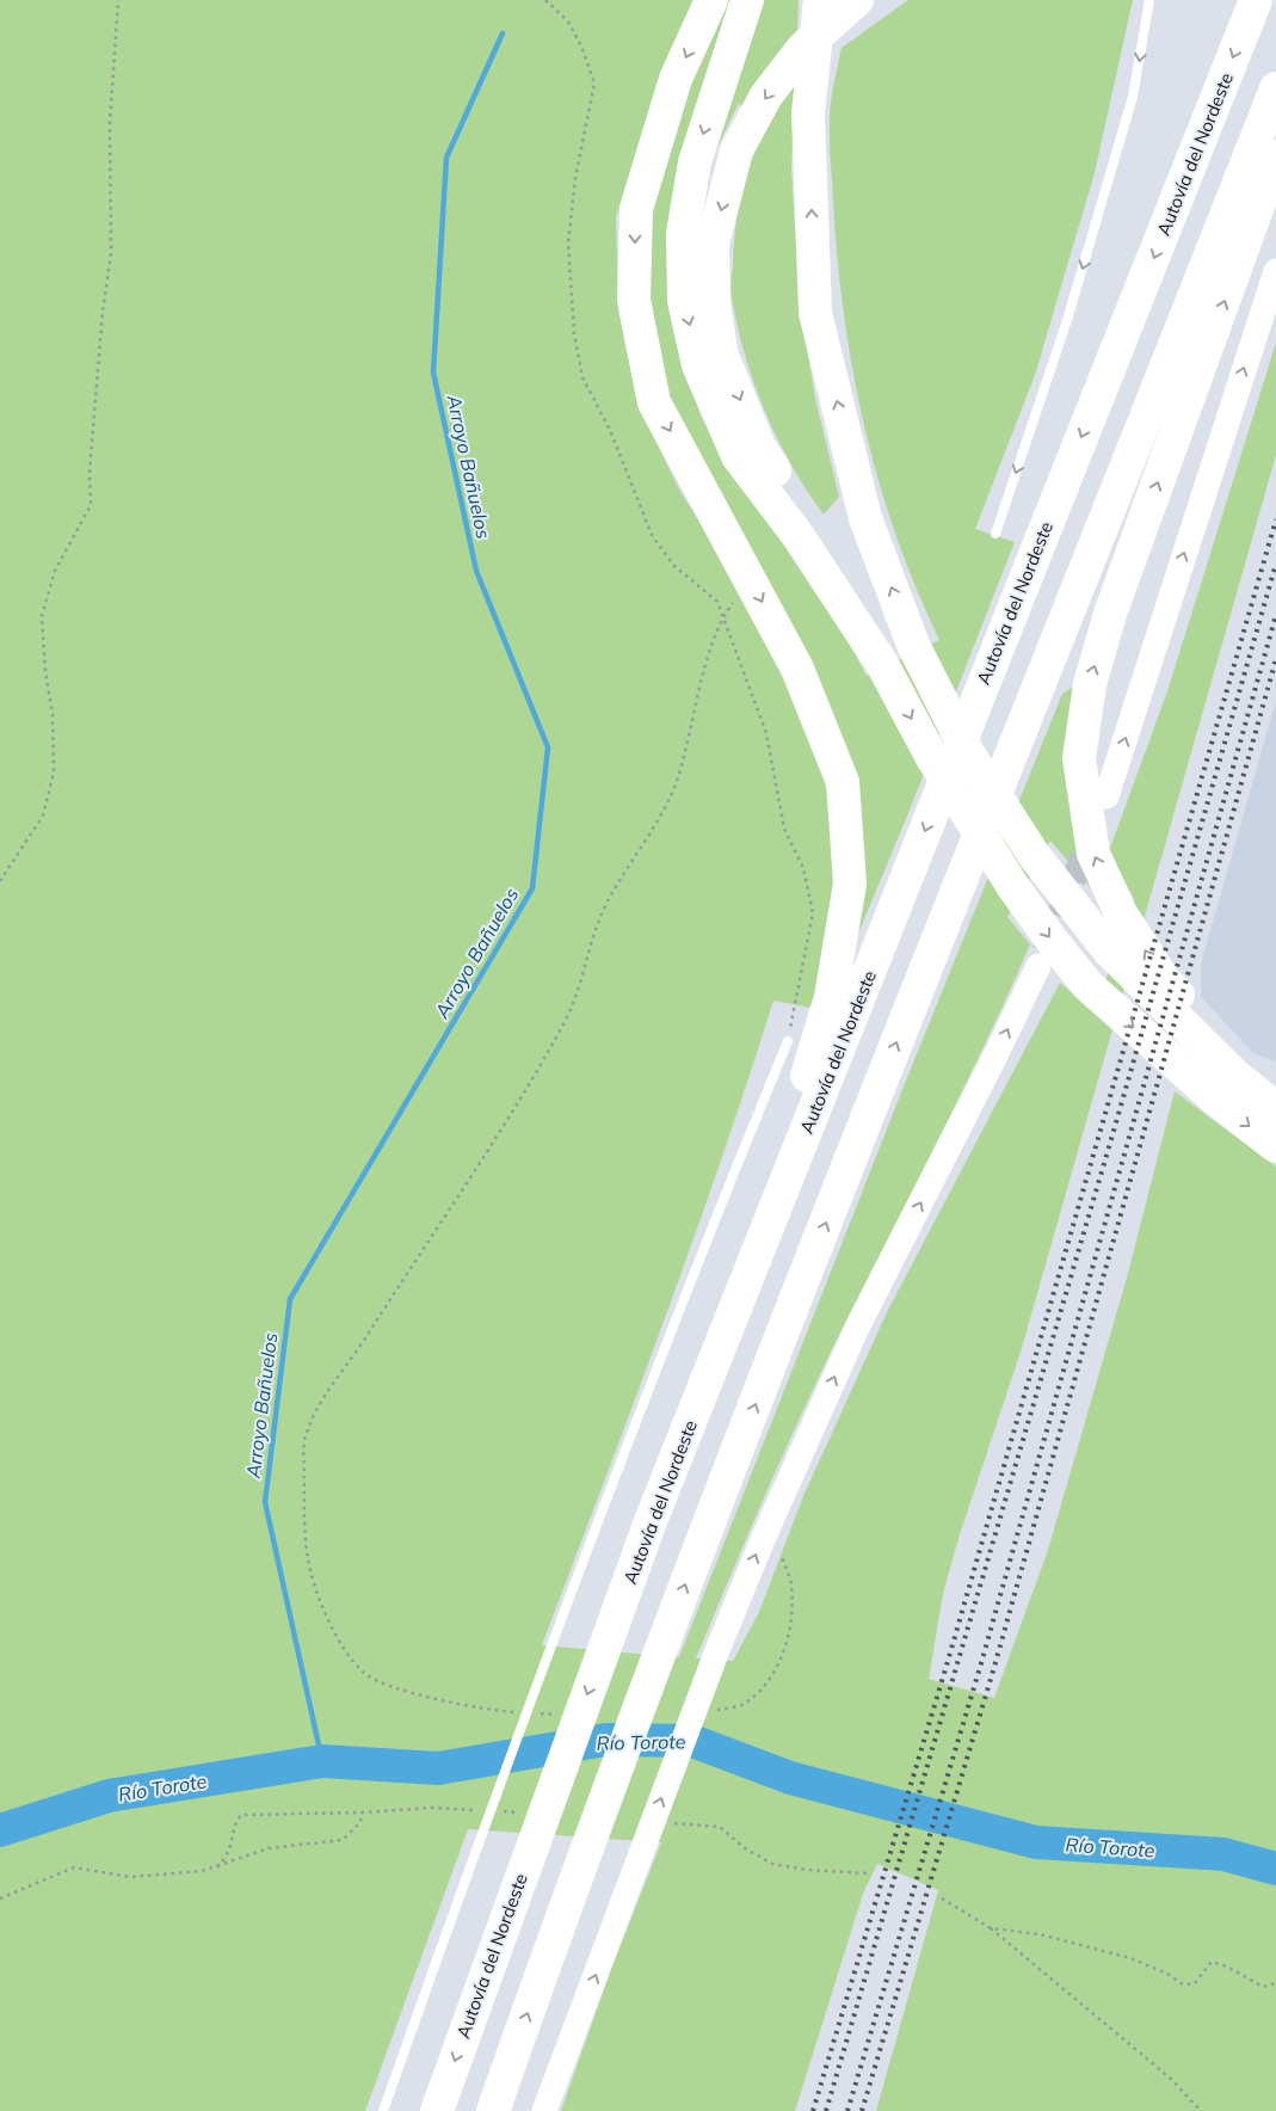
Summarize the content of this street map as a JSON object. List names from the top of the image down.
{
  "streets": {
    "highway": ["Autovía del Nordeste"]
  },
  "water": ["Arroyo Bañuelos", "Río Torote"]
}
